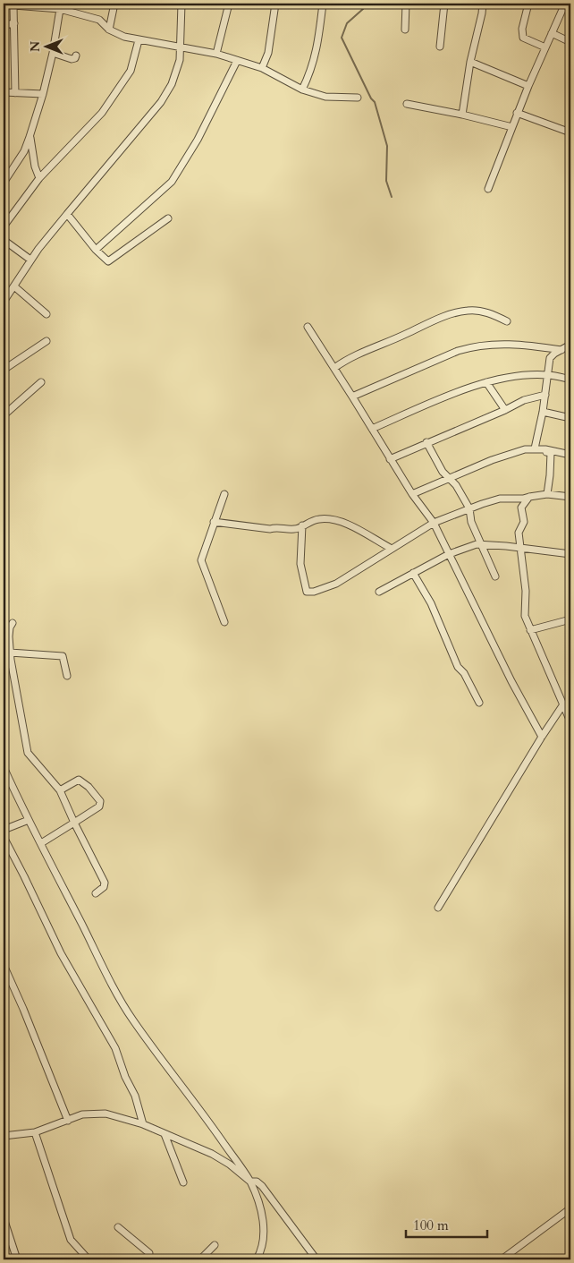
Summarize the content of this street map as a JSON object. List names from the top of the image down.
{
  "scale_bar": "100 m",
  "north": "left"
}
